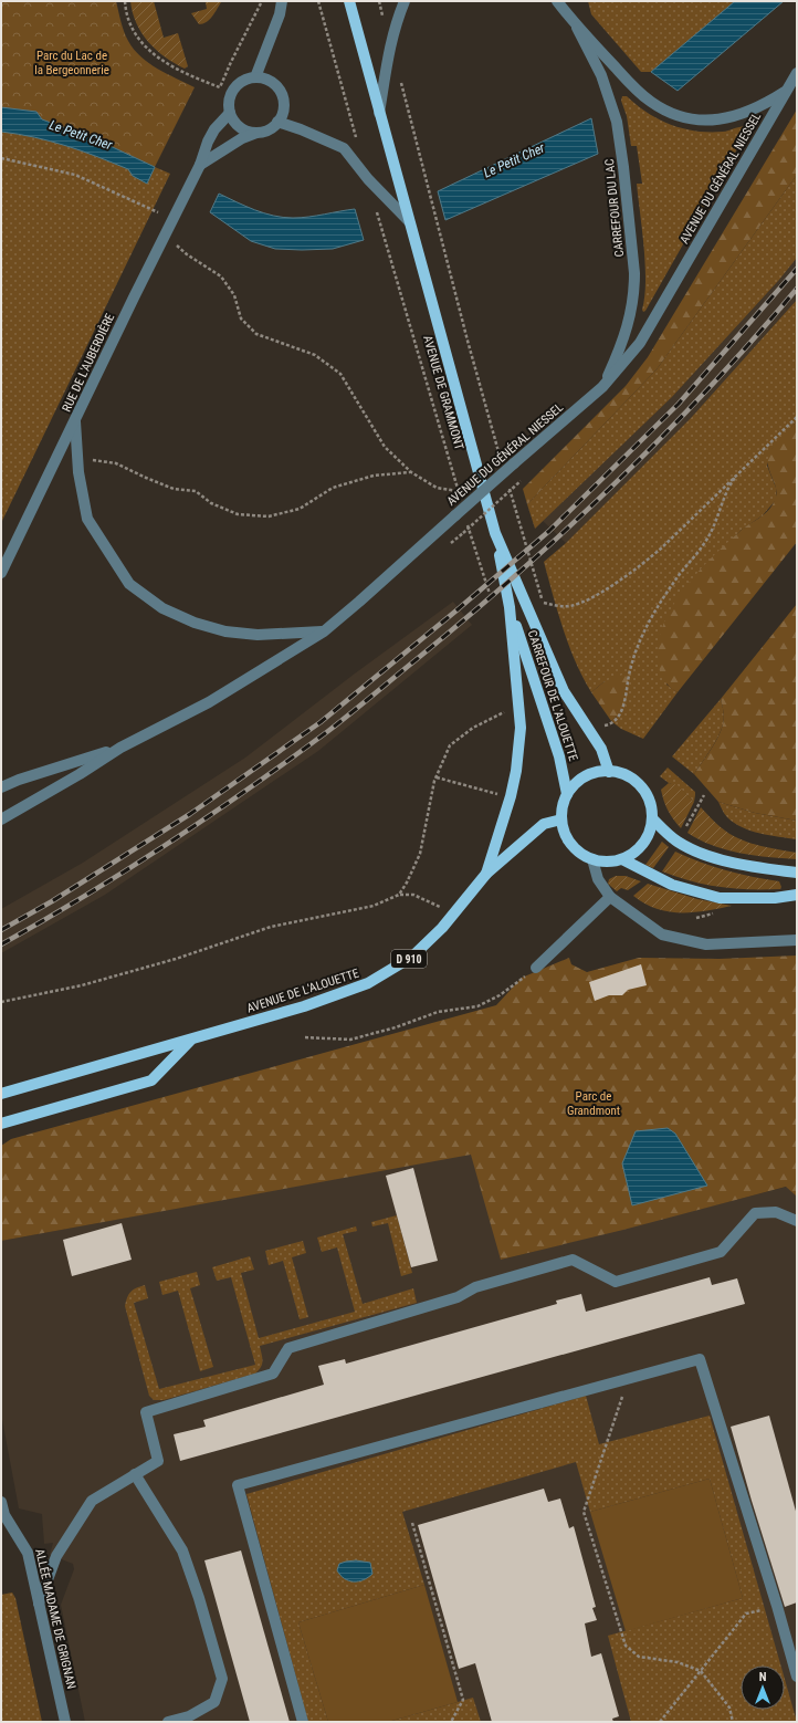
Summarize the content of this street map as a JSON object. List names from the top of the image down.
{
  "streets": {
    "main road": [
      "AVENUE DE GRAMMONT",
      "CARREFOUR DE L'ALOUETTE",
      "D 910",
      "AVENUE DE L'ALOUETTE"
    ],
    "street": [
      "AVENUE DU GÉNÉRAL NIESSEL",
      "CARREFOUR DU LAC",
      "RUE DE L'AUBERDIÈRE",
      "ALLÉE MADAME DE GRIGNAN"
    ]
  },
  "crossings": [
    ["AVENUE DU GÉNÉRAL NIESSEL", "CARREFOUR DU LAC"],
    ["AVENUE DE GRAMMONT", "CARREFOUR DE L'ALOUETTE"],
    ["AVENUE DE GRAMMONT", "D 910"],
    ["CARREFOUR DE L'ALOUETTE", "D 910"],
    ["CARREFOUR DE L'ALOUETTE", "AVENUE DE L'ALOUETTE"],
    ["D 910", "AVENUE DE L'ALOUETTE"]
  ],
  "water": ["Le Petit Cher"],
  "parks": ["Parc du Lac de la Bergeonnerie", "Parc de Grandmont"],
  "north": "top"
}
